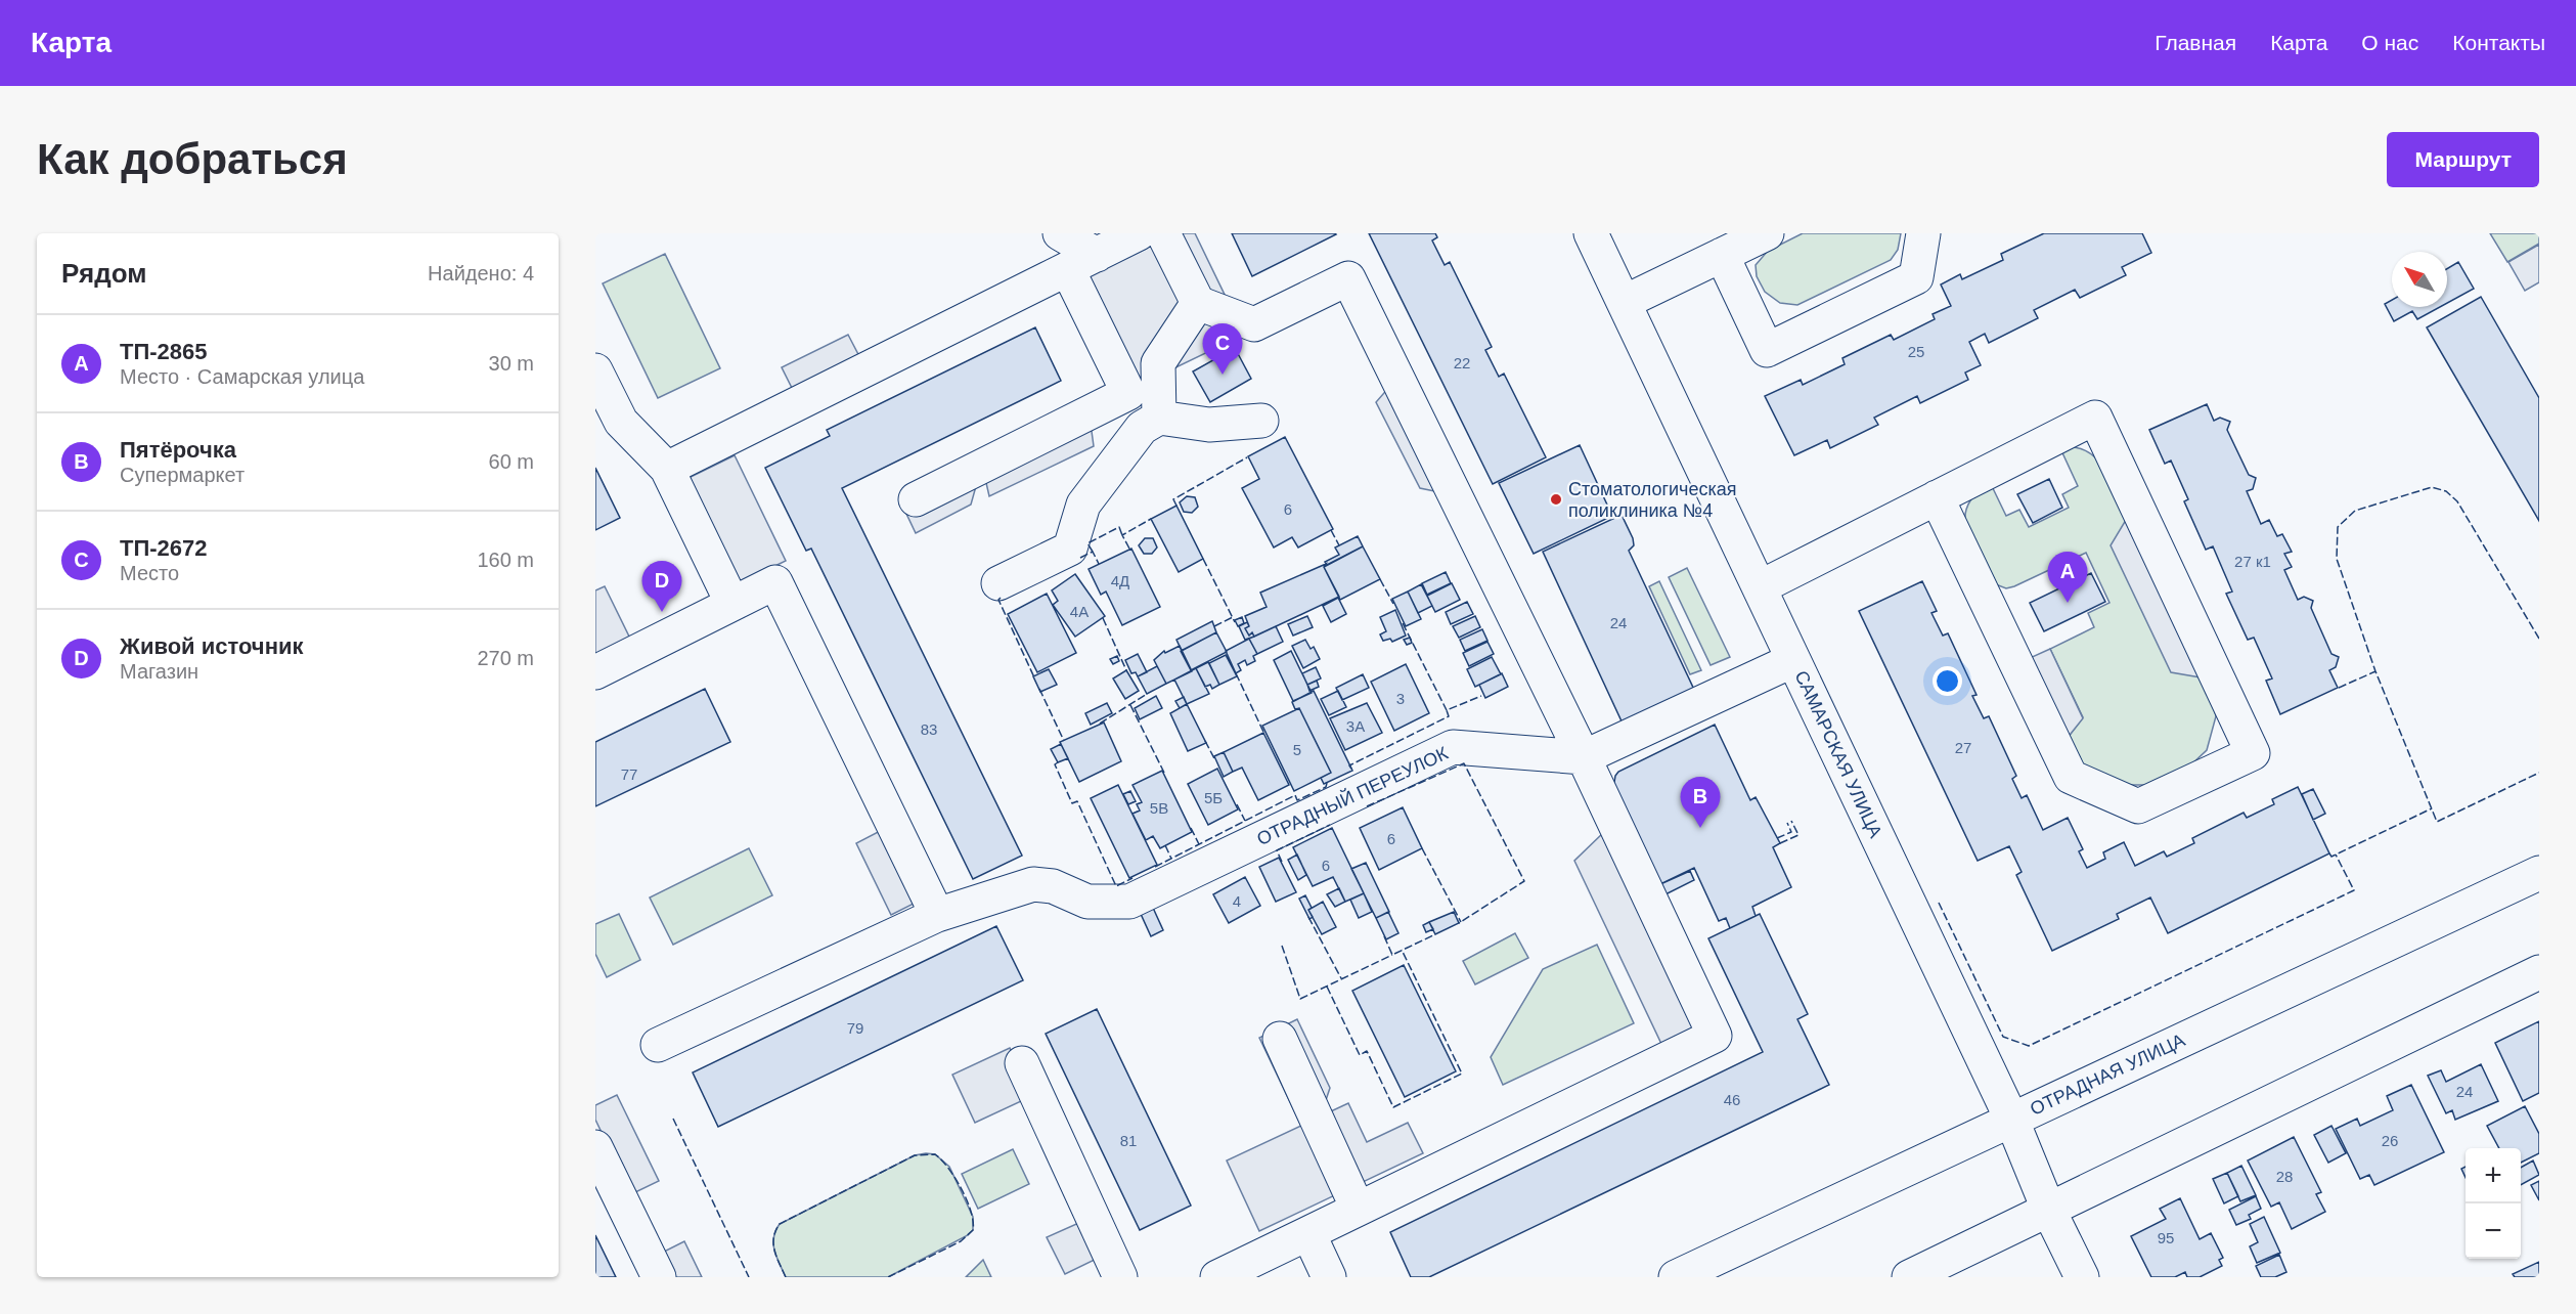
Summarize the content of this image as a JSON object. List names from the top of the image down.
{
  "streets": {
    "street": ["САМАРСКАЯ УЛИЦА", "ОТРАДНЫЙ ПЕРЕУЛОК", "ОТРАДНАЯ УЛИЦА"]
  },
  "crossings": [
    ["САМАРСКАЯ УЛИЦА", "ОТРАДНЫЙ ПЕРЕУЛОК"],
    ["САМАРСКАЯ УЛИЦА", "ОТРАДНАЯ УЛИЦА"]
  ],
  "places": ["Стоматологическая поликлиника №4"],
  "house_numbers": [
    "25",
    "22",
    "6",
    "27 к1",
    "4Д",
    "4А",
    "24",
    "3",
    "3А",
    "83",
    "27",
    "5",
    "77",
    "5Б",
    "5В",
    "6",
    "6",
    "4",
    "79",
    "24",
    "46",
    "81",
    "26",
    "28",
    "95"
  ],
  "north": "top left",
  "page": {
    "header": "Карта",
    "nav": [
      "Главная",
      "Карта",
      "О нас",
      "Контакты"
    ],
    "buttons": "Маршрут",
    "title": "Как добраться",
    "heading": ["Рядом", "Найдено: 4"],
    "list": [
      {
        "mark": "A",
        "name": "ТП-2865",
        "note": "Место · Самарская улица",
        "value": "30 m"
      },
      {
        "mark": "B",
        "name": "Пятёрочка",
        "note": "Супермаркет",
        "value": "60 m"
      },
      {
        "mark": "C",
        "name": "ТП-2672",
        "note": "Место",
        "value": "160 m"
      },
      {
        "mark": "D",
        "name": "Живой источник",
        "note": "Магазин",
        "value": "270 m"
      }
    ],
    "pins": [
      "C",
      "A",
      "D",
      "B"
    ],
    "map_buttons": ["+", "−"]
  }
}
